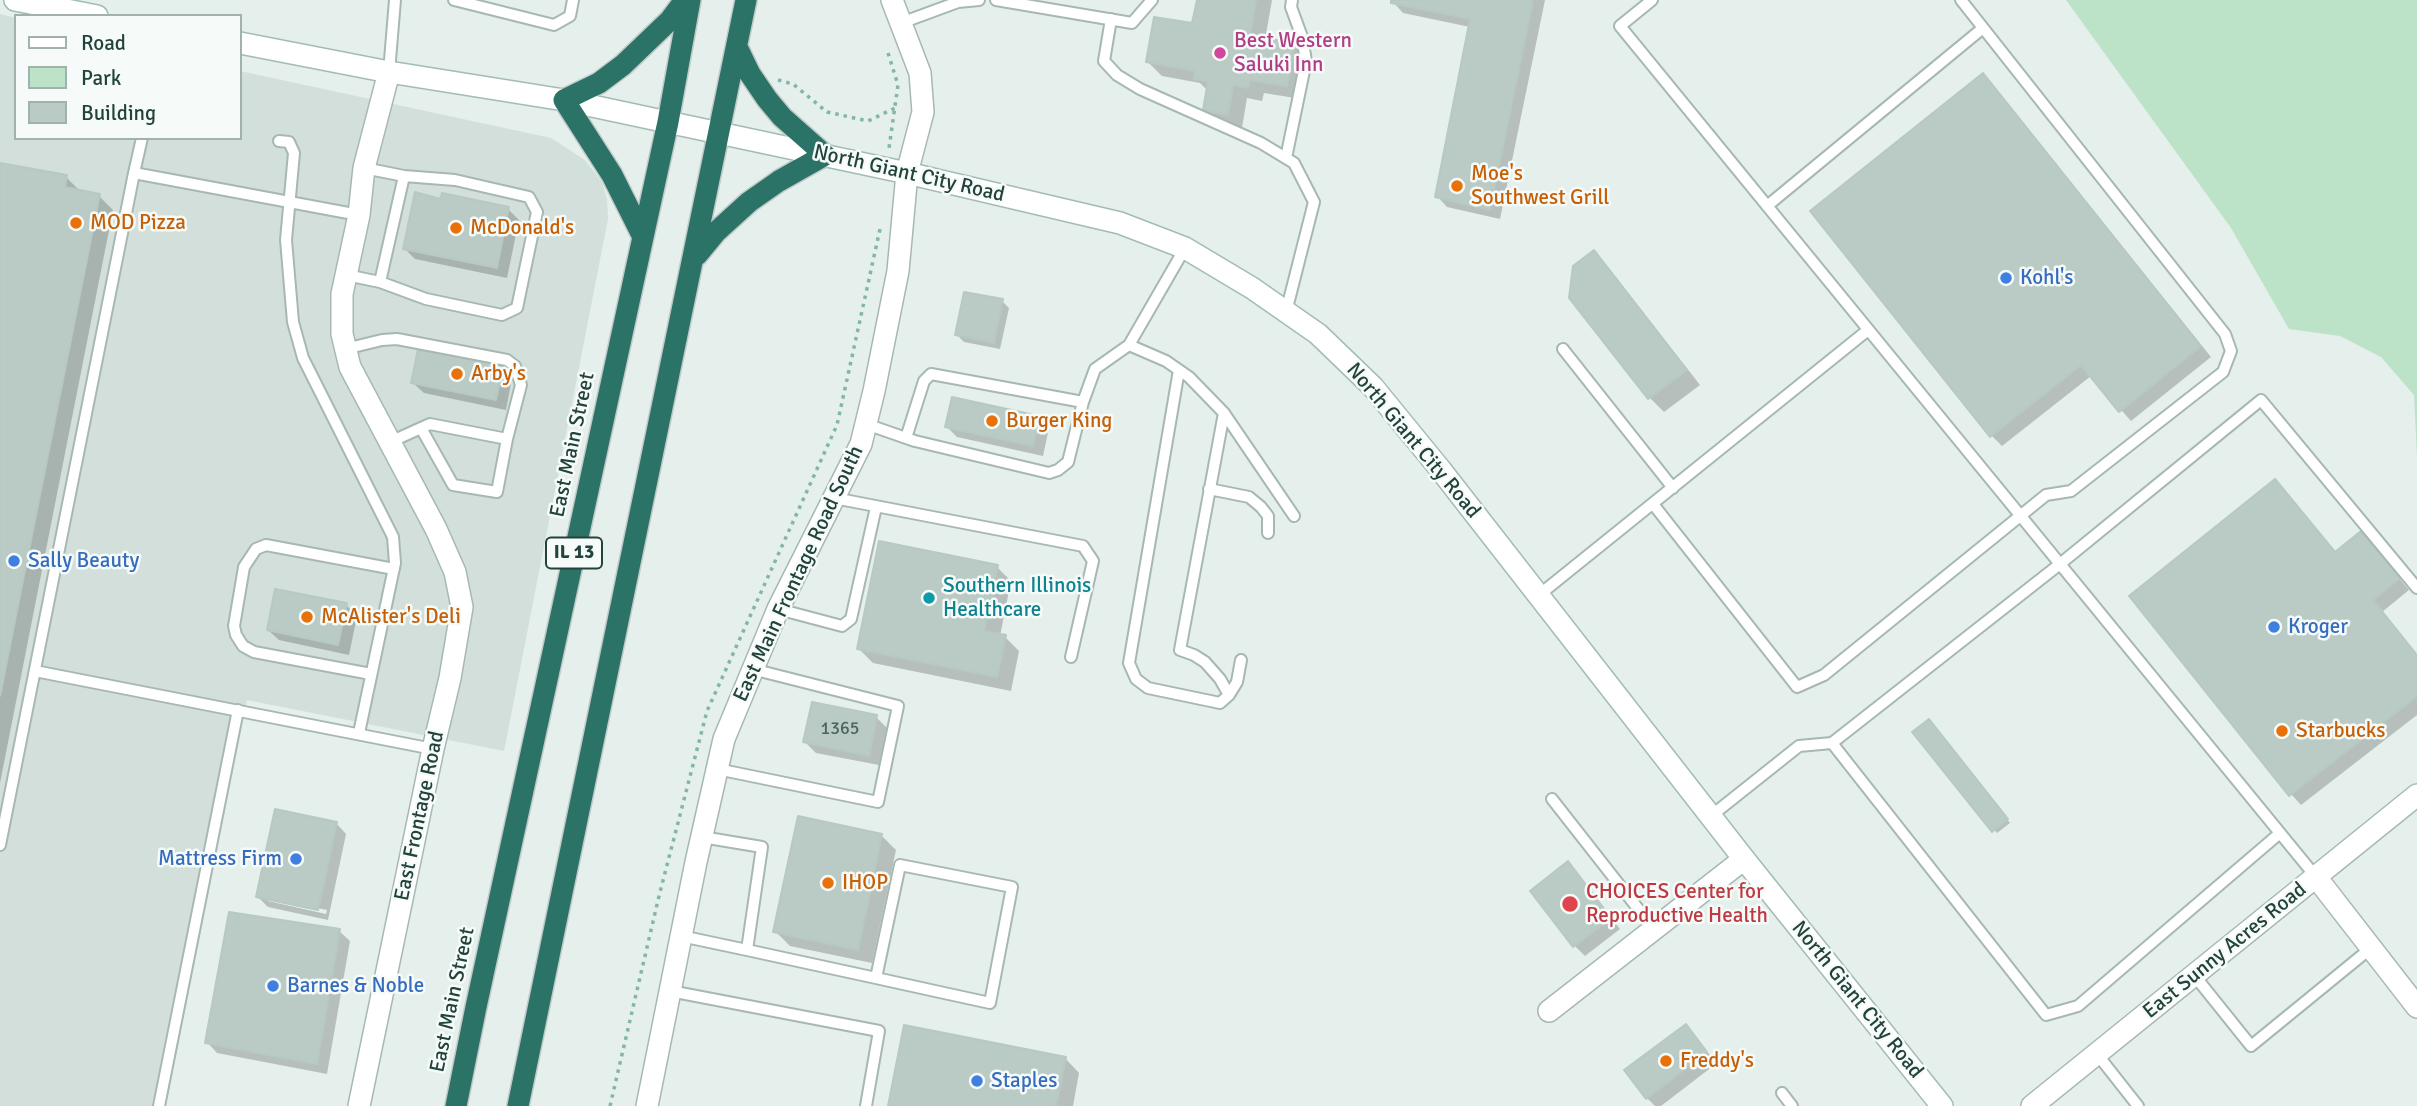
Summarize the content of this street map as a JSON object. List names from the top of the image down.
{
  "streets": {
    "highway": ["East Main Street", "IL 13"],
    "street": [
      "North Giant City Road",
      "East Main Frontage Road South",
      "East Frontage Road",
      "East Sunny Acres Road"
    ]
  },
  "crossings": [
    ["North Giant City Road", "East Main Street"],
    ["North Giant City Road", "IL 13"],
    ["North Giant City Road", "East Main Frontage Road South"],
    ["North Giant City Road", "East Frontage Road"]
  ],
  "places": [
    "Best Western Saluki Inn",
    "Moe's Southwest Grill",
    "MOD Pizza",
    "McDonald's",
    "Kohl's",
    "Arby's",
    "Burger King",
    "Sally Beauty",
    "Southern Illinois Healthcare",
    "McAlister's Deli",
    "Kroger",
    "Starbucks",
    "Mattress Firm",
    "IHOP",
    "CHOICES Center for Reproductive Health",
    "Barnes & Noble",
    "Freddy's",
    "Staples"
  ],
  "house_numbers": ["1365"],
  "legend": ["Road", "Park", "Building"]
}
